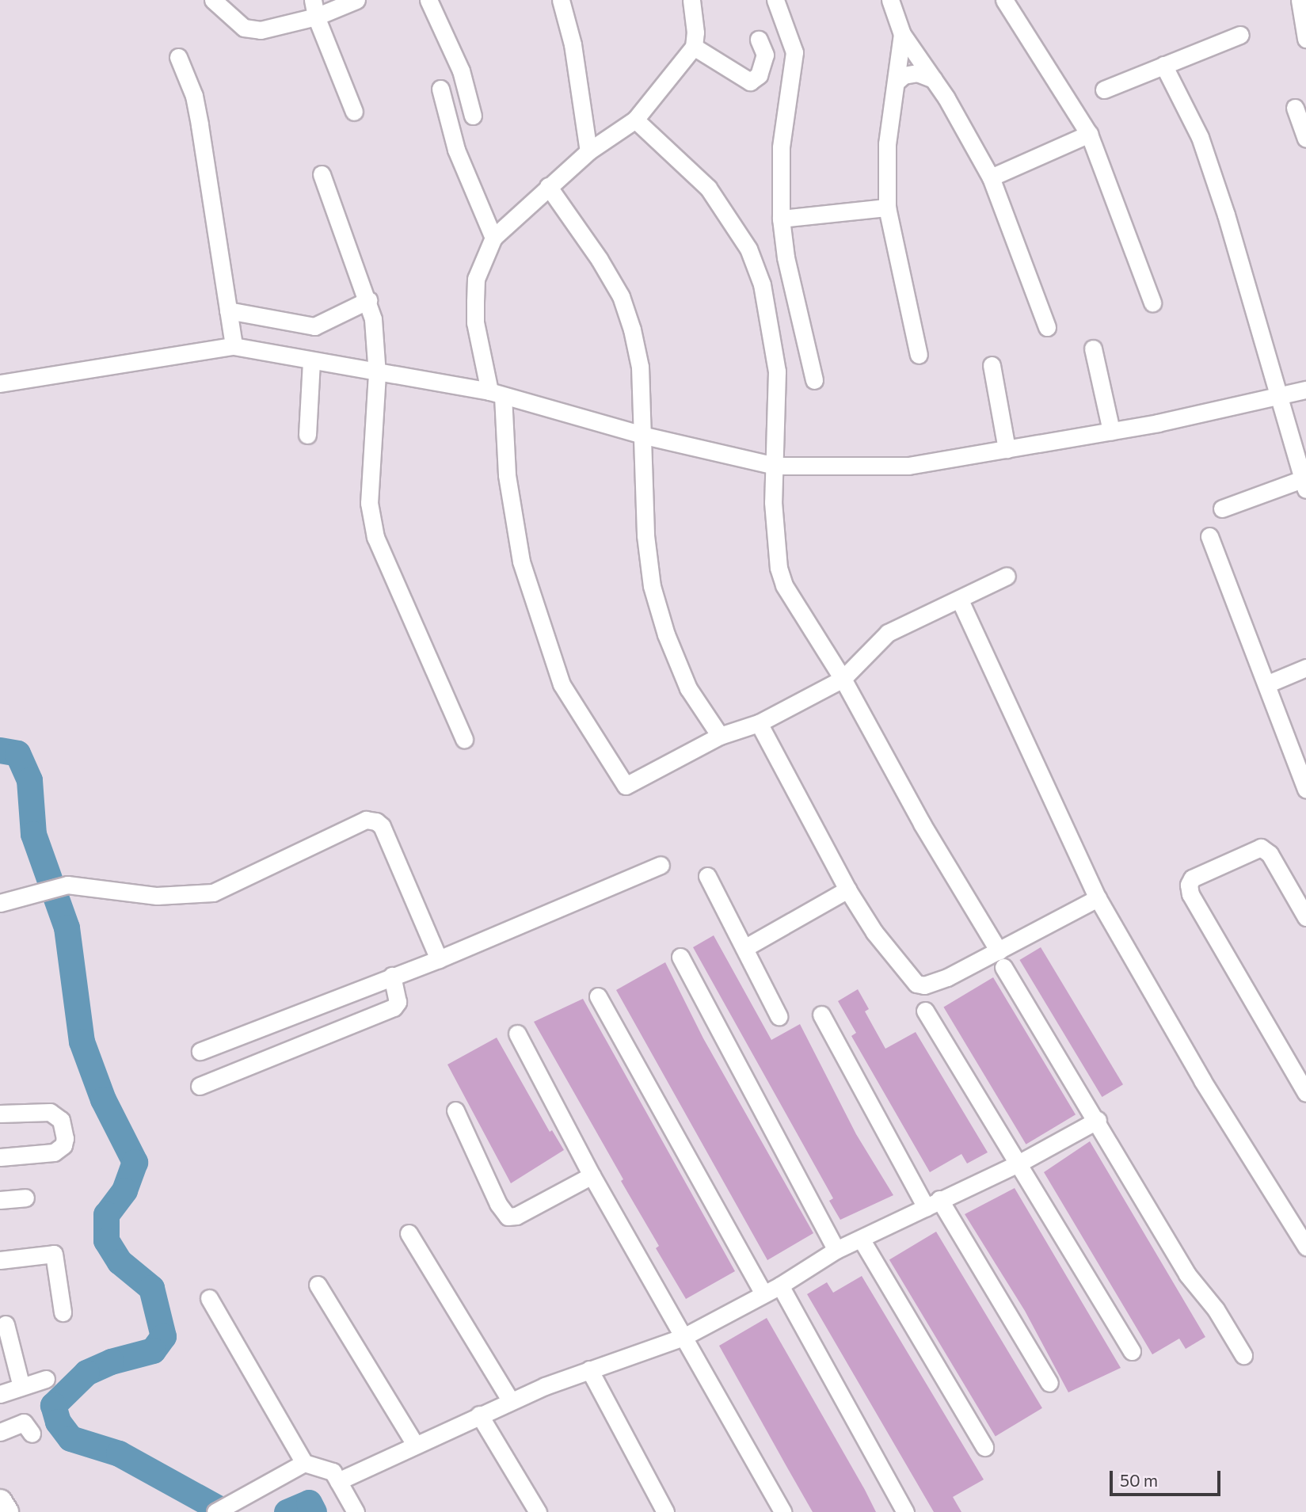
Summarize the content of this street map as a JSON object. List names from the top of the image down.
{
  "scale_bar": "50 m"
}
